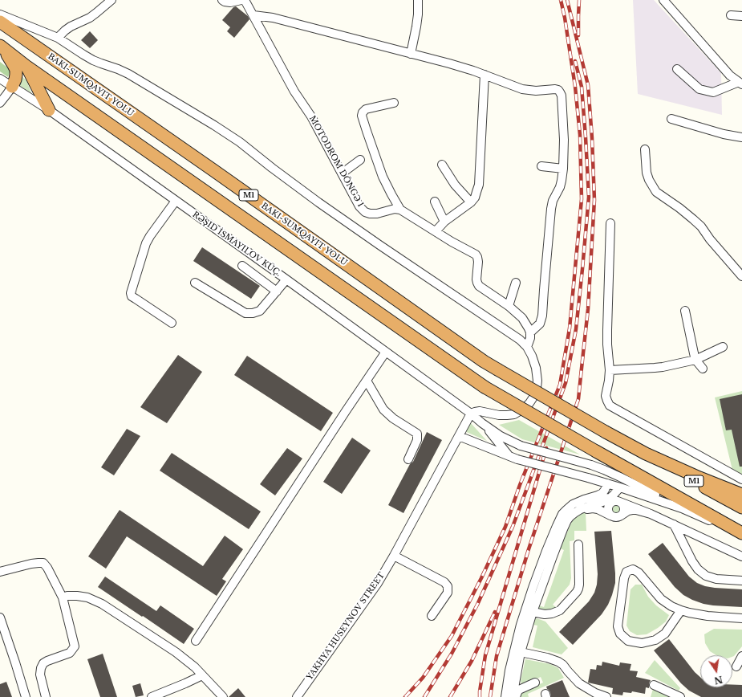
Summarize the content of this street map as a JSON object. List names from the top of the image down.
{
  "streets": {
    "highway": ["M1"],
    "street": ["MOTODROM DÖNGƏ 1", "YAKHYA HUSEYNOV STREET"]
  },
  "north": "bottom"
}
